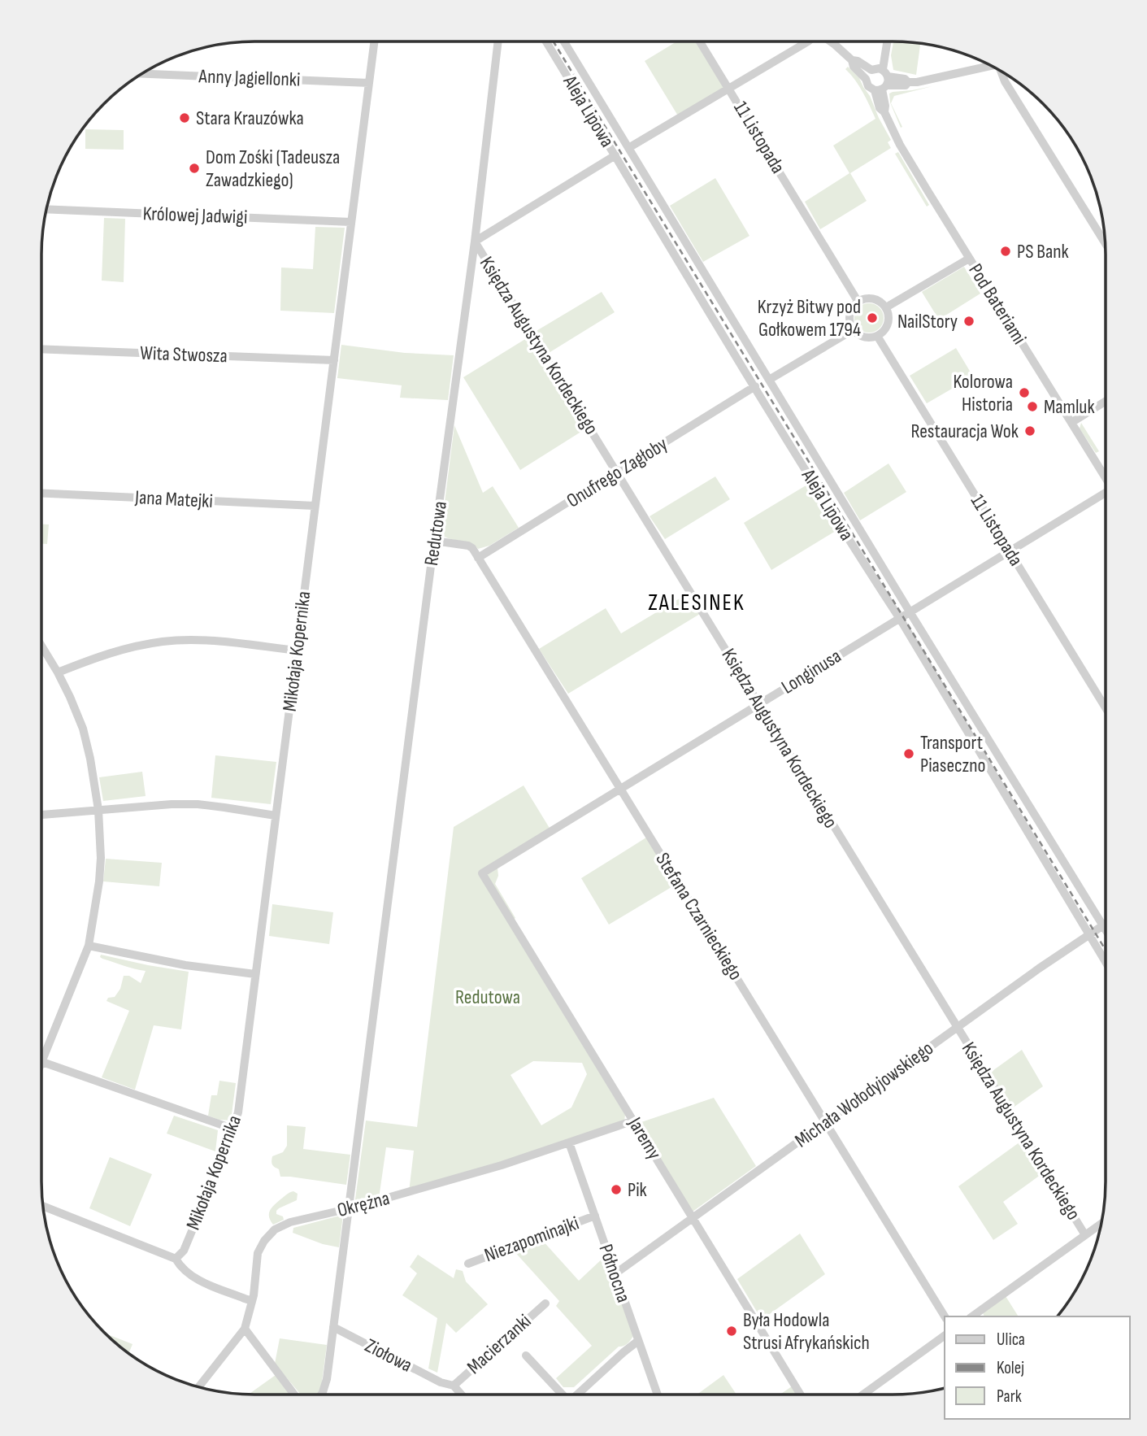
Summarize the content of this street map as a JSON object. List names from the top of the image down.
{
  "streets": {
    "street": [
      "Anny Jagiellonki",
      "Aleja Lipowa",
      "11 Listopada",
      "Królowej Jadwigi",
      "Pod Bateriami",
      "Księdza Augustyna Kordeckiego",
      "Wita Stwosza",
      "Onufrego Zagłoby",
      "Jana Matejki",
      "Redutowa",
      "Mikołaja Kopernika",
      "Longinusa",
      "Stefana Czarnieckiego",
      "Michała Wołodyjowskiego",
      "Jaremy",
      "Okrężna",
      "Niezapominajki",
      "Północna",
      "Macierzanki",
      "Ziołowa"
    ]
  },
  "crossings": [
    ["Anny Jagiellonki", "Mikołaja Kopernika"],
    ["Aleja Lipowa", "Onufrego Zagłoby"],
    ["Aleja Lipowa", "Longinusa"],
    ["Aleja Lipowa", "Michała Wołodyjowskiego"],
    ["11 Listopada", "Longinusa"],
    ["Królowej Jadwigi", "Mikołaja Kopernika"],
    ["Księdza Augustyna Kordeckiego", "Onufrego Zagłoby"],
    ["Księdza Augustyna Kordeckiego", "Redutowa"],
    ["Księdza Augustyna Kordeckiego", "Longinusa"],
    ["Księdza Augustyna Kordeckiego", "Michała Wołodyjowskiego"],
    ["Wita Stwosza", "Mikołaja Kopernika"],
    ["Onufrego Zagłoby", "Stefana Czarnieckiego"],
    ["Jana Matejki", "Mikołaja Kopernika"],
    ["Redutowa", "Stefana Czarnieckiego"],
    ["Redutowa", "Okrężna"],
    ["Redutowa", "Ziołowa"],
    ["Longinusa", "Stefana Czarnieckiego"],
    ["Longinusa", "Jaremy"],
    ["Stefana Czarnieckiego", "Michała Wołodyjowskiego"],
    ["Michała Wołodyjowskiego", "Jaremy"],
    ["Michała Wołodyjowskiego", "Północna"],
    ["Jaremy", "Okrężna"],
    ["Okrężna", "Północna"],
    ["Niezapominajki", "Północna"],
    ["Macierzanki", "Ziołowa"]
  ],
  "districts": ["ZALESINEK"],
  "parks": ["Redutowa"],
  "places": [
    "Stara Krauzówka",
    "Dom Zośki (Tadeusza Zawadzkiego)",
    "PS Bank",
    "Krzyż Bitwy pod Gołkowem 1794",
    "NailStory",
    "Kolorowa Historia",
    "Mamluk",
    "Restauracja Wok",
    "Transport Piaseczno",
    "Pik",
    "Była Hodowla Strusi Afrykańskich"
  ],
  "legend": ["Ulica", "Kolej", "Park"]
}
